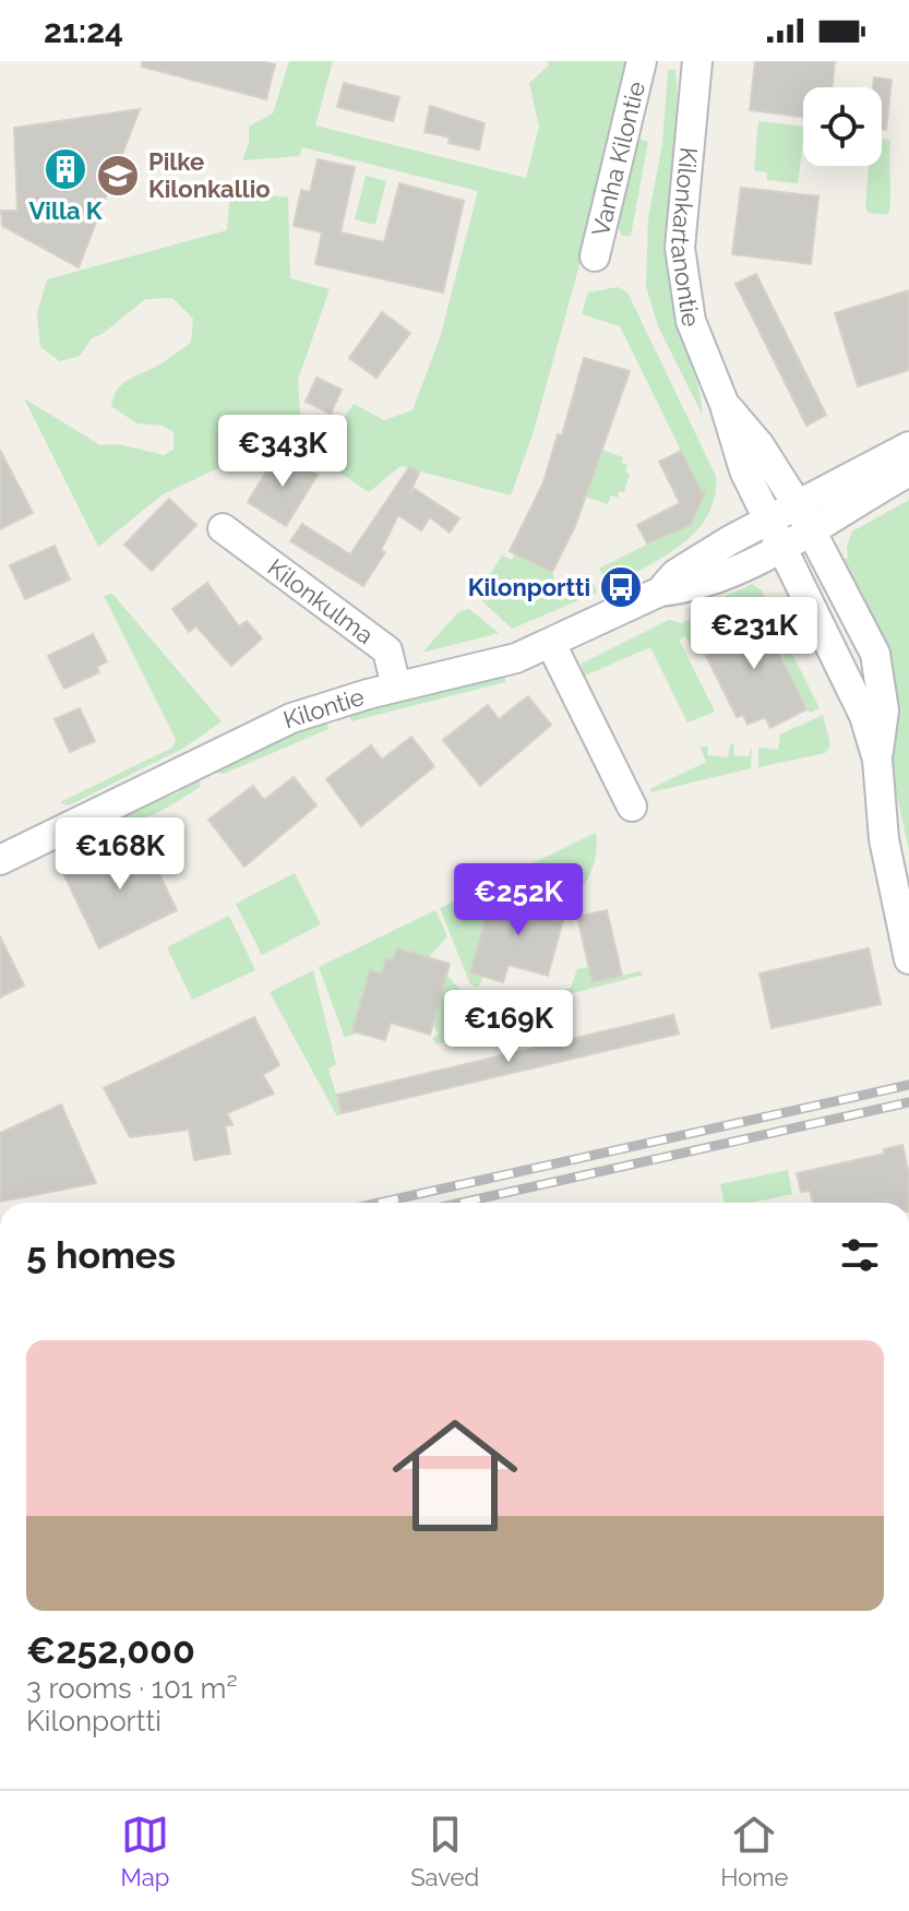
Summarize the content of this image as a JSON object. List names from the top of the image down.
{
  "streets": {
    "street": [
      "Vanha Kilontie",
      "Kilonkartanontie",
      "Kilonkulma",
      "Kilontie"
    ]
  },
  "crossings": [
    ["Kilonkartanontie", "Kilontie"],
    ["Kilonkulma", "Kilontie"]
  ],
  "places": {
    "building": ["Villa K"],
    "school or university": ["Pilke Kilonkallio"],
    "bus stop": ["Kilonportti"]
  },
  "page": {
    "status": "21:24",
    "price": [
      "€343K",
      "€231K",
      "€168K",
      "€252K",
      "€169K"
    ],
    "heading": "5 homes",
    "list": [
      {
        "name": "€252,000",
        "note": "3 rooms · 101 m² · Kilonportti"
      }
    ],
    "tabs": ["Map", "Saved", "Home"]
  }
}
